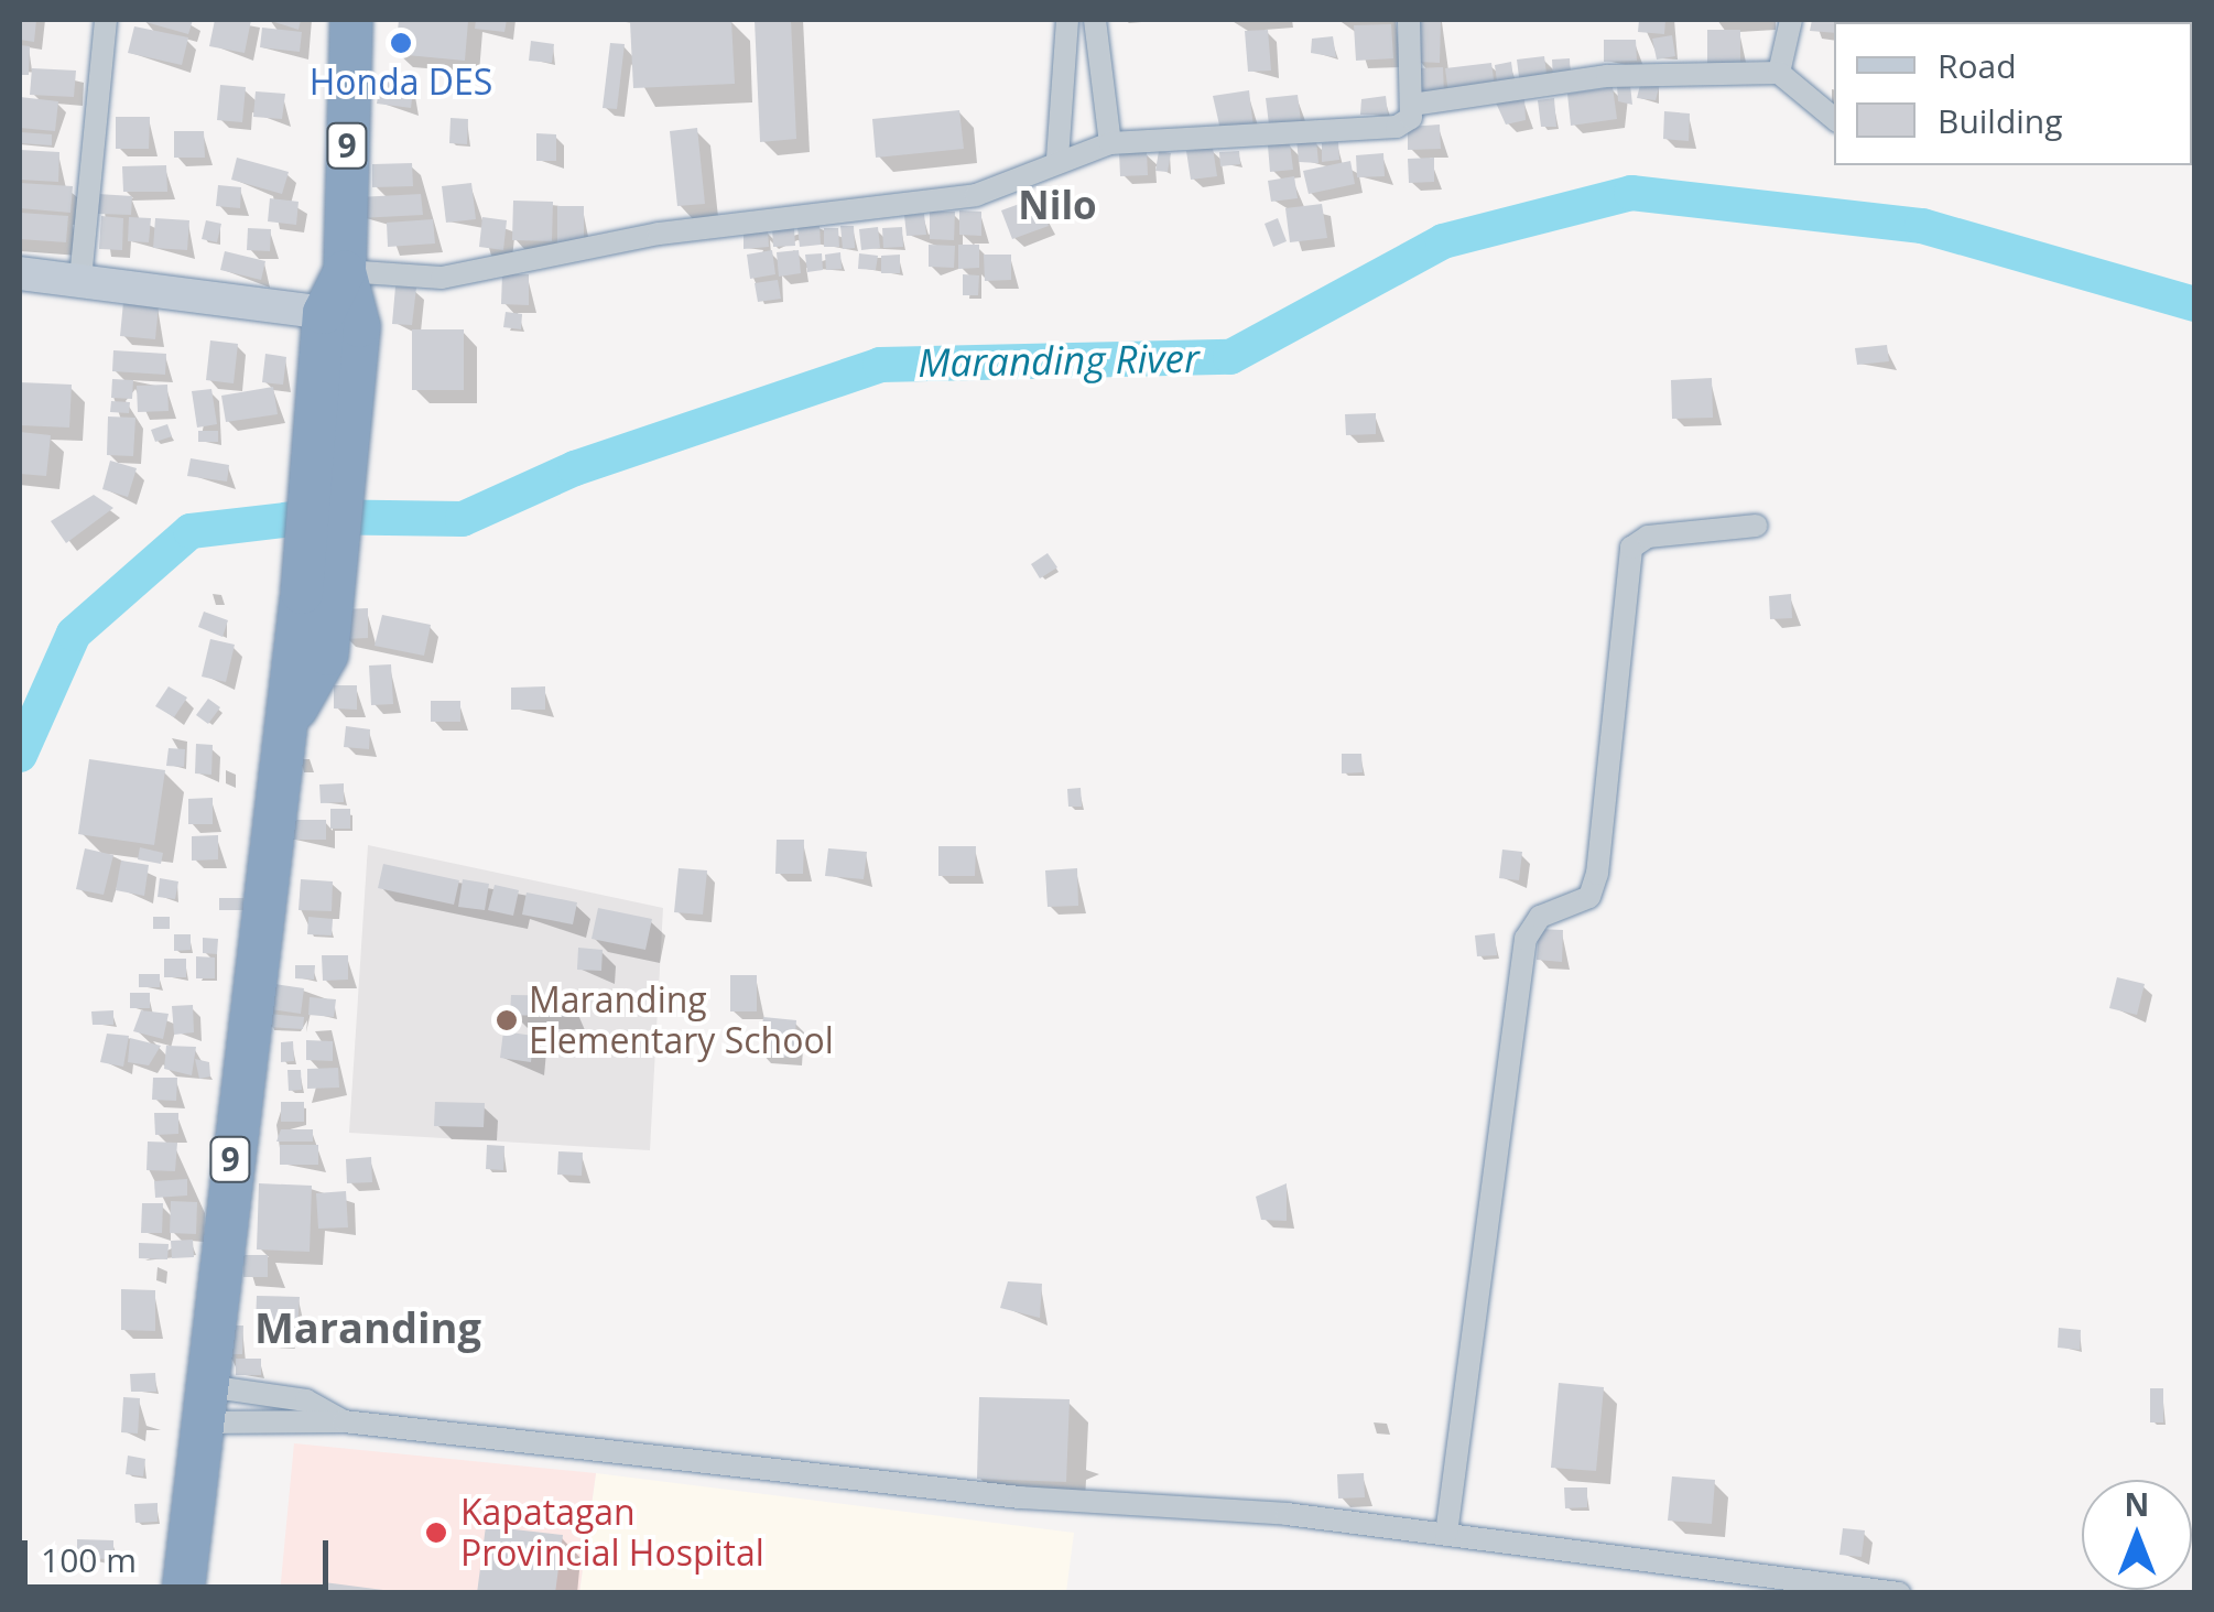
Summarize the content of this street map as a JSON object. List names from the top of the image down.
{
  "streets": {
    "highway": ["9"]
  },
  "districts": ["Nilo", "Maranding"],
  "water": ["Maranding River"],
  "places": ["Honda DES", "Maranding Elementary School", "Kapatagan Provincial Hospital"],
  "legend": ["Road", "Building"],
  "scale_bar": "100 m",
  "north": "top"
}
